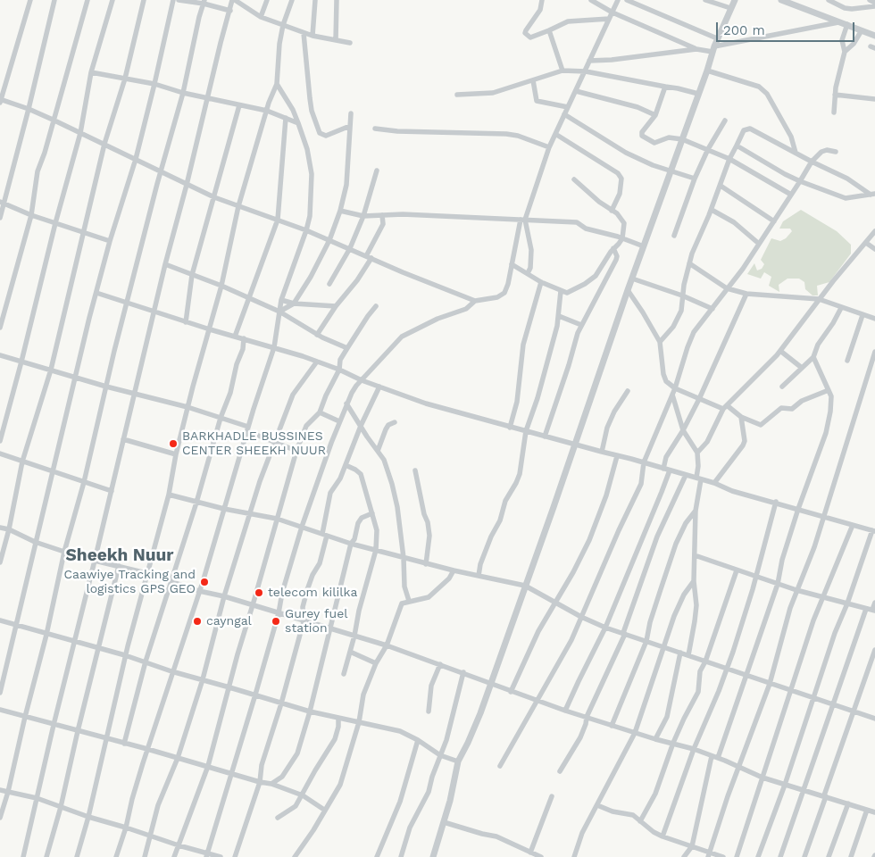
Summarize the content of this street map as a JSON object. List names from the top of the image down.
{
  "districts": ["Sheekh Nuur"],
  "places": [
    "BARKHADLE BUSSINES CENTER SHEEKH NUUR",
    "Caawiye Tracking and logistics GPS GEO",
    "telecom kililka",
    "cayngal",
    "Gurey fuel station"
  ],
  "scale_bar": "200 m"
}
